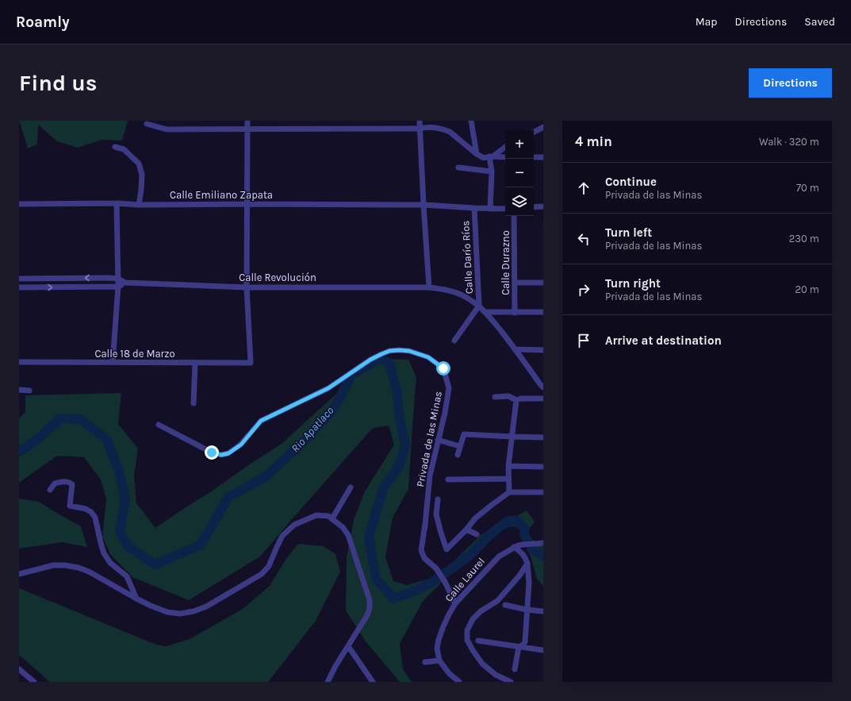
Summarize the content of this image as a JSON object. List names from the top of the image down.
{
  "streets": {
    "street": [
      "Calle Emiliano Zapata",
      "Calle Darío Ríos",
      "Calle Durazno",
      "Calle Revolución",
      "Calle 18 de Marzo",
      "Privada de las Minas",
      "Calle Laurel"
    ]
  },
  "crossings": [
    ["Calle Emiliano Zapata", "Calle Darío Ríos"],
    ["Calle Darío Ríos", "Calle Revolución"],
    ["Calle Revolución", "Calle 18 de Marzo"],
    ["Privada de las Minas", "Calle Laurel"]
  ],
  "water": ["Rio Apatlaco"],
  "page": {
    "header": "Roamly",
    "nav": ["Map", "Directions", "Saved"],
    "buttons": "Directions",
    "title": "Find us",
    "heading": ["4 min", "Walk · 320 m"],
    "map_buttons": ["+", "−"],
    "list": [
      ["Continue", "Privada de las Minas", "70 m"],
      ["Turn left", "Privada de las Minas", "230 m"],
      ["Turn right", "Privada de las Minas", "20 m"],
      "Arrive at destination"
    ]
  }
}
